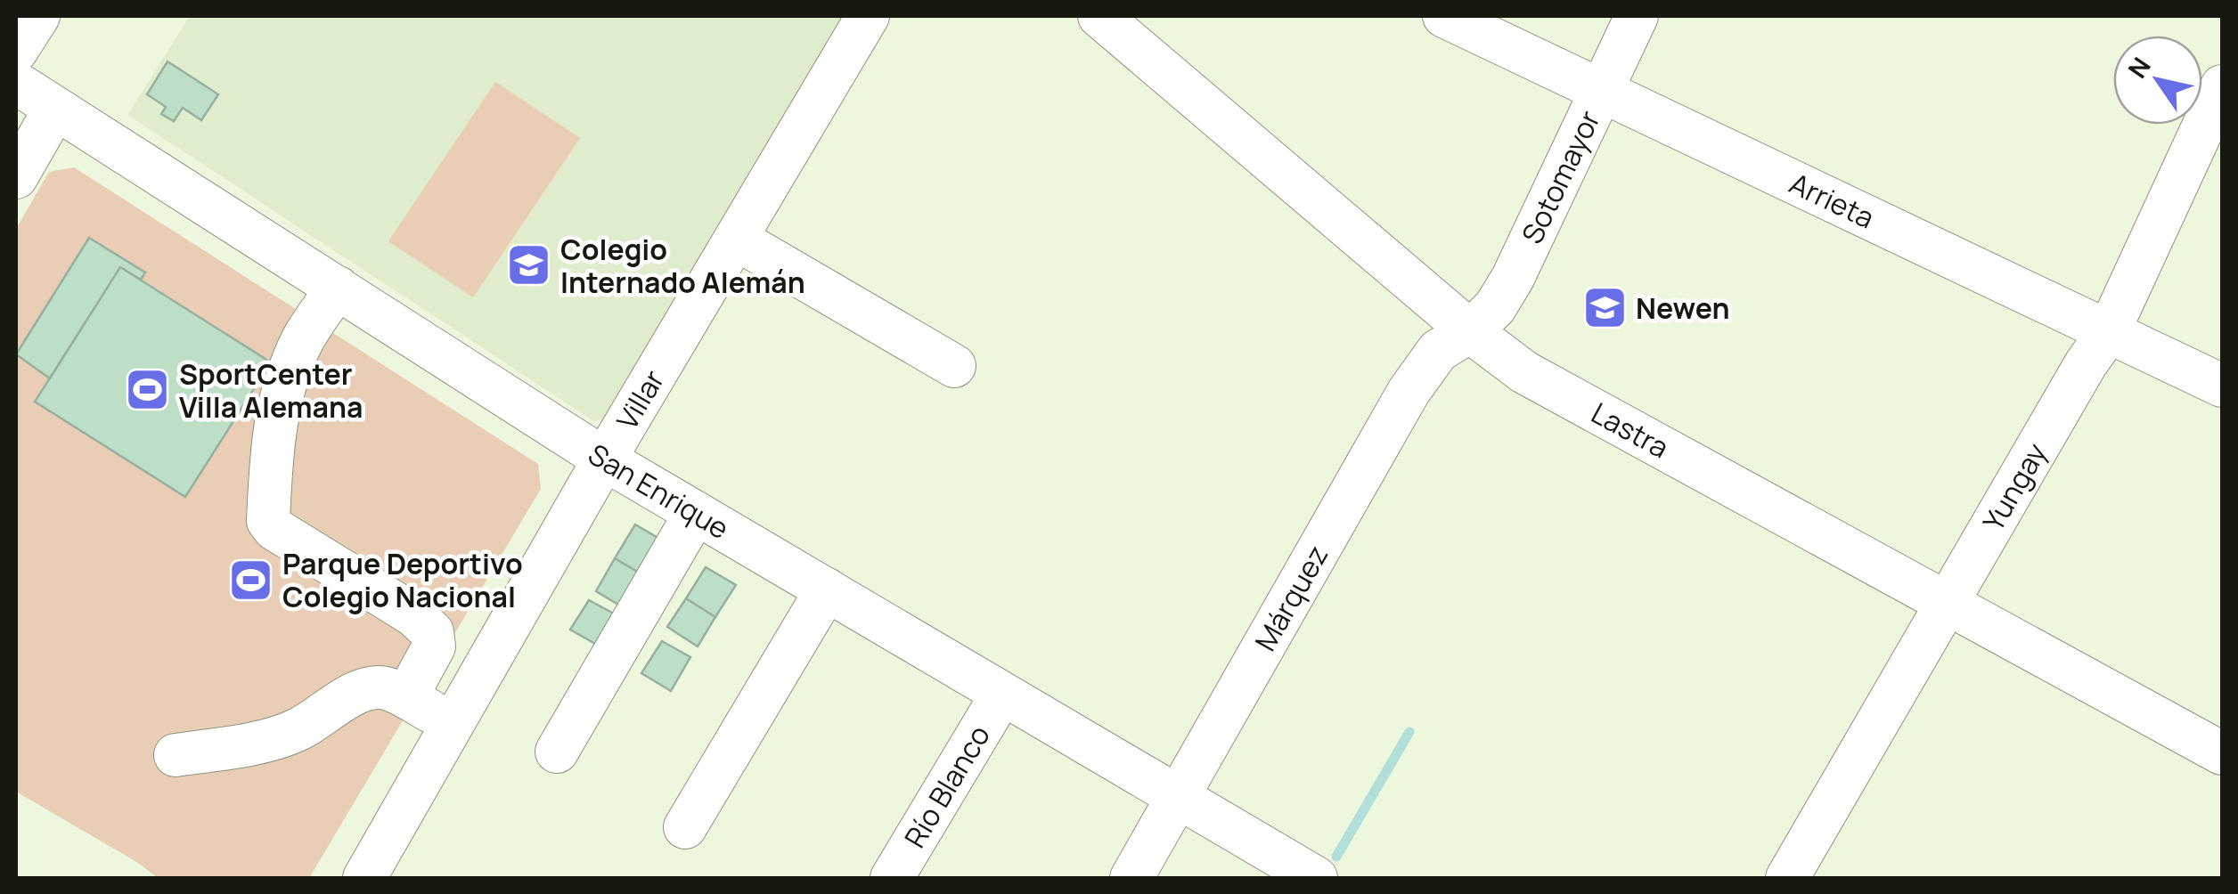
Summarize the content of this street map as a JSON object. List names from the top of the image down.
{
  "streets": {
    "street": [
      "Sotomayor",
      "Arrieta",
      "Villar",
      "Lastra",
      "Yungay",
      "San Enrique",
      "Márquez",
      "Río Blanco"
    ]
  },
  "crossings": [
    ["Sotomayor", "Arrieta"],
    ["Sotomayor", "Lastra"],
    ["Sotomayor", "Márquez"],
    ["Arrieta", "Yungay"],
    ["Villar", "San Enrique"],
    ["Lastra", "Yungay"],
    ["Lastra", "Márquez"],
    ["San Enrique", "Márquez"],
    ["San Enrique", "Río Blanco"]
  ],
  "places": {
    "school or university": ["Colegio Internado Alemán", "Newen"],
    "sports": ["SportCenter Villa Alemana", "Parque Deportivo Colegio Nacional"]
  },
  "north": "top left"
}
